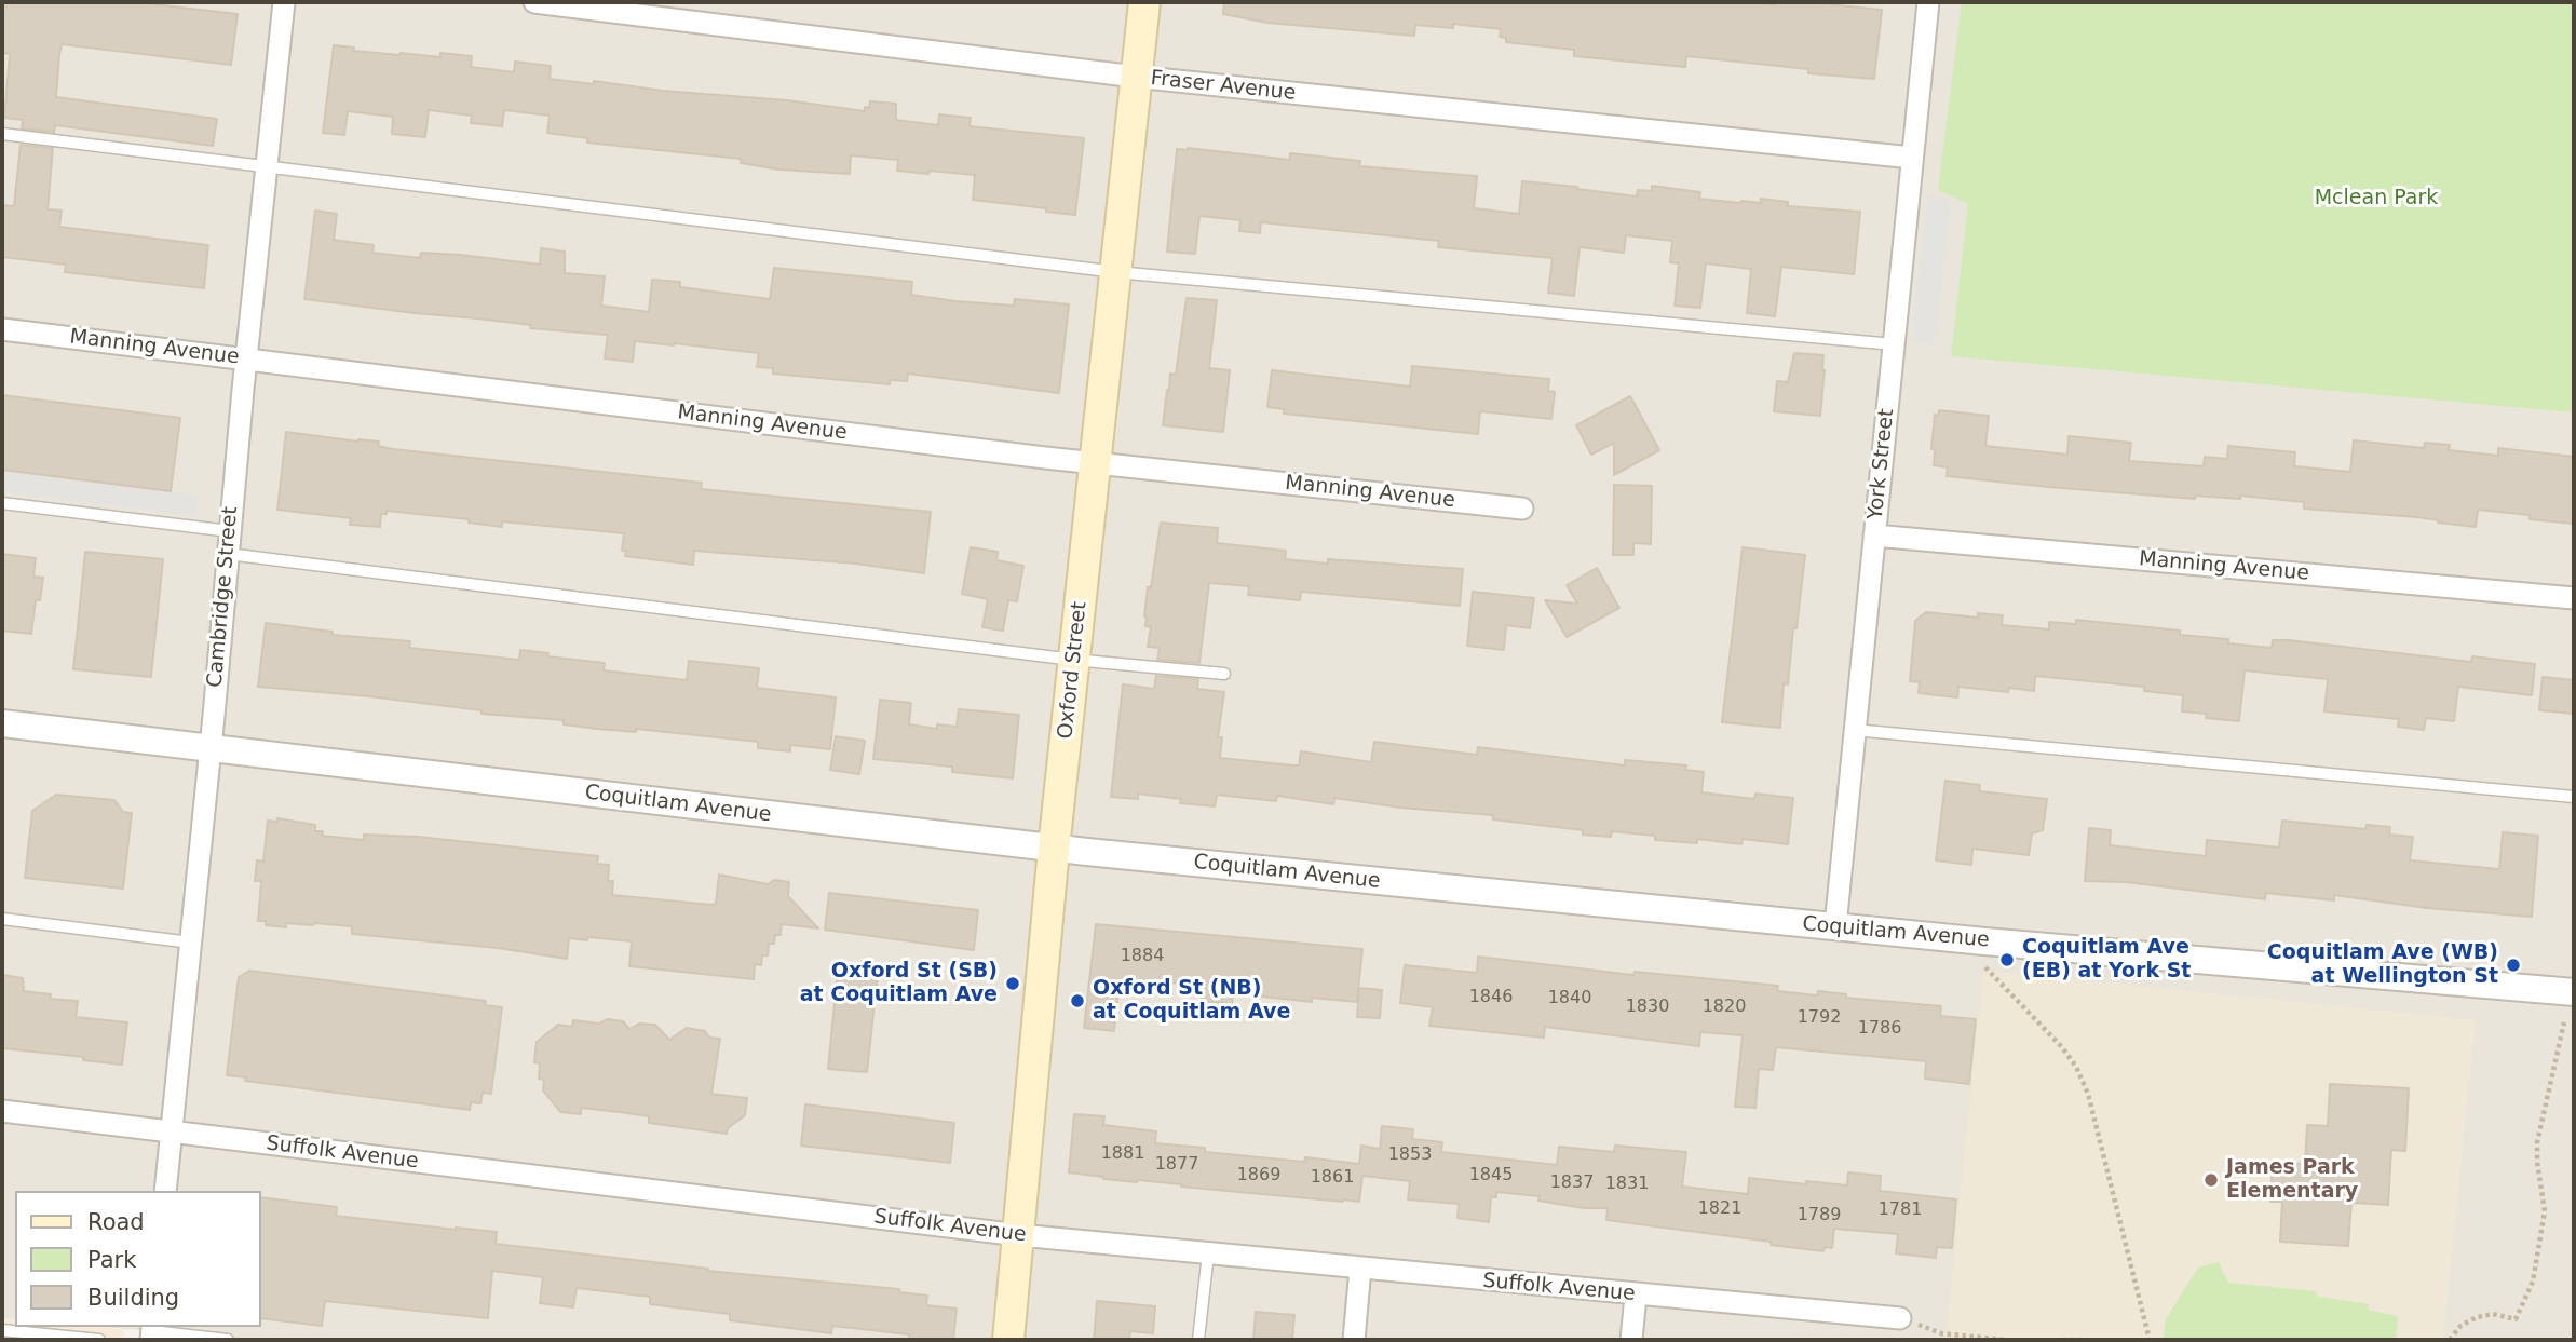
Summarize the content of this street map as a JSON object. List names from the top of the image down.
{
  "streets": {
    "main road": ["Oxford Street"],
    "street": [
      "Fraser Avenue",
      "Manning Avenue",
      "York Street",
      "Cambridge Street",
      "Coquitlam Avenue",
      "Suffolk Avenue"
    ]
  },
  "crossings": [
    ["Fraser Avenue", "York Street"],
    ["Fraser Avenue", "Oxford Street"],
    ["Manning Avenue", "York Street"],
    ["Manning Avenue", "Cambridge Street"],
    ["Manning Avenue", "Oxford Street"],
    ["York Street", "Coquitlam Avenue"],
    ["Cambridge Street", "Coquitlam Avenue"],
    ["Cambridge Street", "Suffolk Avenue"],
    ["Oxford Street", "Coquitlam Avenue"],
    ["Oxford Street", "Suffolk Avenue"]
  ],
  "parks": ["Mclean Park"],
  "places": [
    "Coquitlam Ave (EB) at York St",
    "Coquitlam Ave (WB) at Wellington St",
    "Oxford St (SB) at Coquitlam Ave",
    "Oxford St (NB) at Coquitlam Ave",
    "James Park Elementary"
  ],
  "house_numbers": [
    "1884",
    "1846",
    "1840",
    "1830",
    "1820",
    "1792",
    "1786",
    "1881",
    "1853",
    "1877",
    "1869",
    "1845",
    "1861",
    "1837",
    "1831",
    "1821",
    "1781",
    "1789"
  ],
  "legend": ["Road", "Park", "Building"]
}
